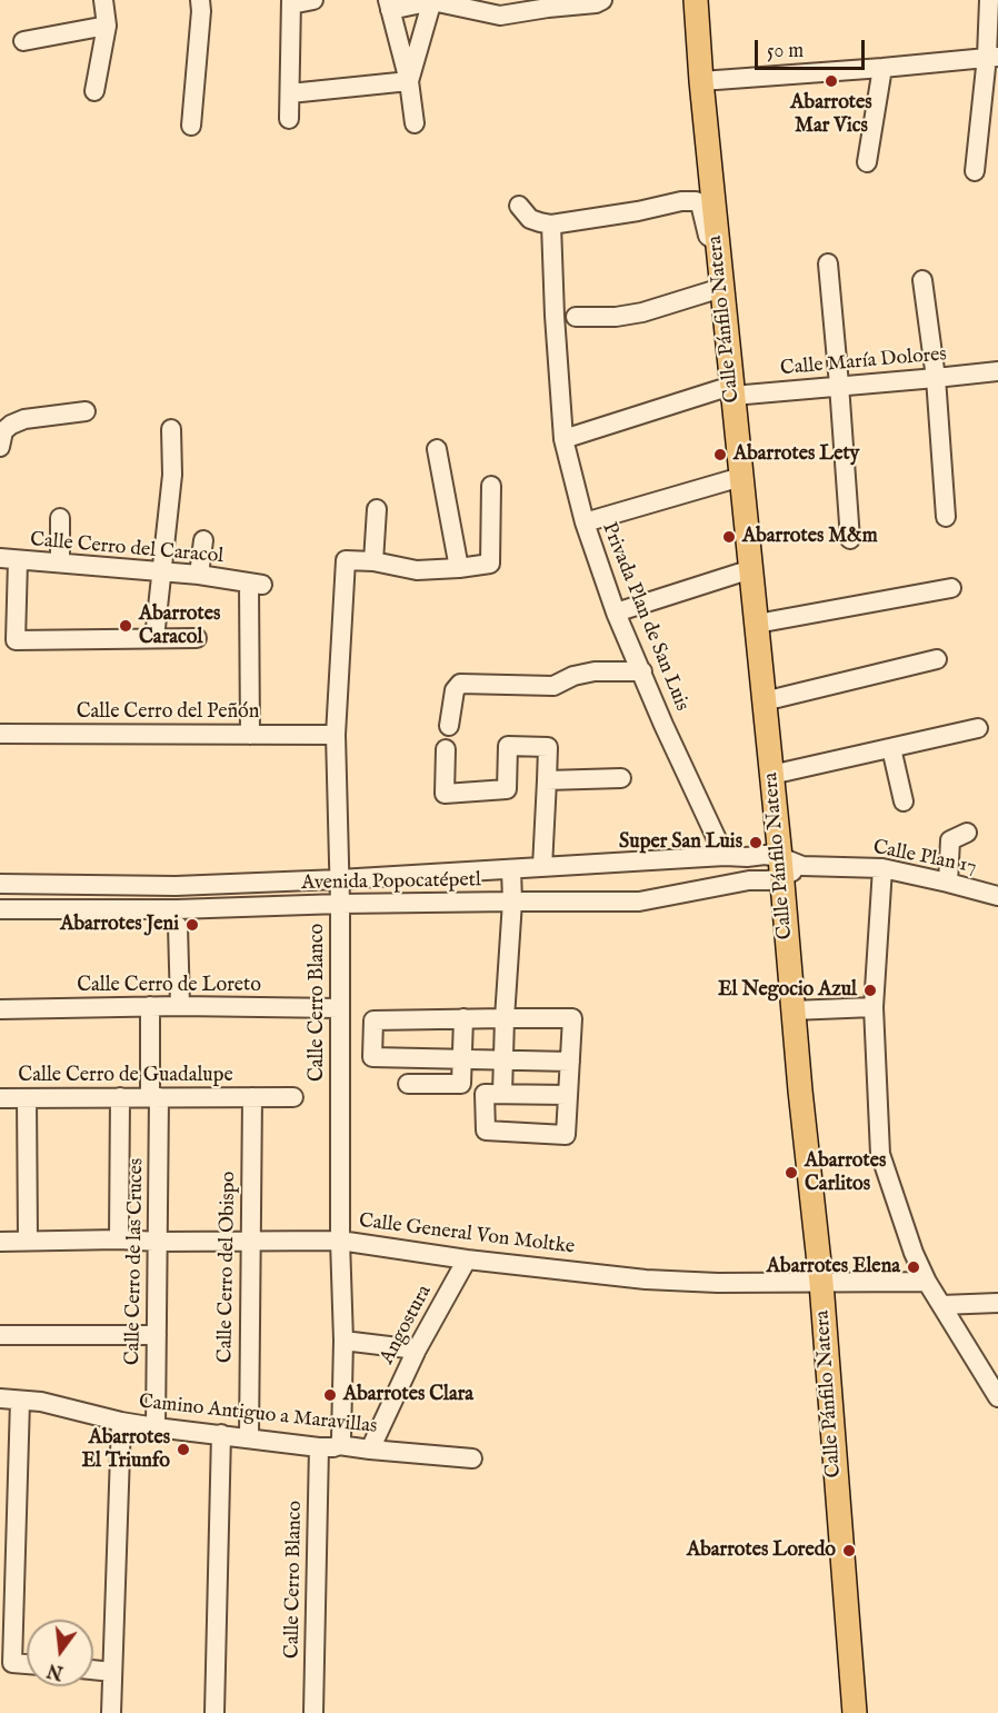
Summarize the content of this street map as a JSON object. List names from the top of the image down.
{
  "streets": {
    "main road": ["Calle Pánfilo Natera"],
    "street": [
      "Calle María Dolores",
      "Calle Cerro del Caracol",
      "Privada Plan de San Luis",
      "Calle Cerro del Peñón",
      "Calle Plan 17",
      "Avenida Popocatépetl",
      "Calle Cerro de Loreto",
      "Calle Cerro Blanco",
      "Calle Cerro de Guadalupe",
      "Calle General Von Moltke",
      "Calle Cerro de las Cruces",
      "Calle Cerro del Obispo",
      "Angostura",
      "Camino Antiguo a Maravillas"
    ]
  },
  "crossings": [
    ["Calle Pánfilo Natera", "Calle María Dolores"],
    ["Calle Pánfilo Natera", "Calle Plan 17"],
    ["Calle Pánfilo Natera", "Avenida Popocatépetl"],
    ["Calle Pánfilo Natera", "Calle General Von Moltke"],
    ["Calle María Dolores", "Privada Plan de San Luis"],
    ["Calle Cerro del Caracol", "Calle Cerro del Peñón"],
    ["Privada Plan de San Luis", "Avenida Popocatépetl"],
    ["Calle Cerro del Peñón", "Calle Cerro Blanco"],
    ["Calle Plan 17", "Avenida Popocatépetl"],
    ["Avenida Popocatépetl", "Calle Cerro Blanco"],
    ["Calle Cerro de Loreto", "Calle Cerro Blanco"],
    ["Calle Cerro de Loreto", "Calle Cerro de las Cruces"],
    ["Calle Cerro Blanco", "Calle General Von Moltke"],
    ["Calle Cerro Blanco", "Camino Antiguo a Maravillas"],
    ["Calle Cerro de Guadalupe", "Calle Cerro de las Cruces"],
    ["Calle Cerro de Guadalupe", "Calle Cerro del Obispo"],
    ["Calle General Von Moltke", "Calle Cerro de las Cruces"],
    ["Calle General Von Moltke", "Calle Cerro del Obispo"],
    ["Calle General Von Moltke", "Angostura"],
    ["Calle Cerro de las Cruces", "Camino Antiguo a Maravillas"],
    ["Calle Cerro del Obispo", "Camino Antiguo a Maravillas"],
    ["Angostura", "Camino Antiguo a Maravillas"]
  ],
  "places": [
    "Abarrotes Mar Vics",
    "Abarrotes Lety",
    "Abarrotes M&m",
    "Abarrotes Caracol",
    "Super San Luis",
    "Abarrotes Jeni",
    "El Negocio Azul",
    "Abarrotes Carlitos",
    "Abarrotes Elena",
    "Abarrotes Clara",
    "Abarrotes El Triunfo",
    "Abarrotes Loredo"
  ],
  "scale_bar": "50 m",
  "north": "bottom"
}
